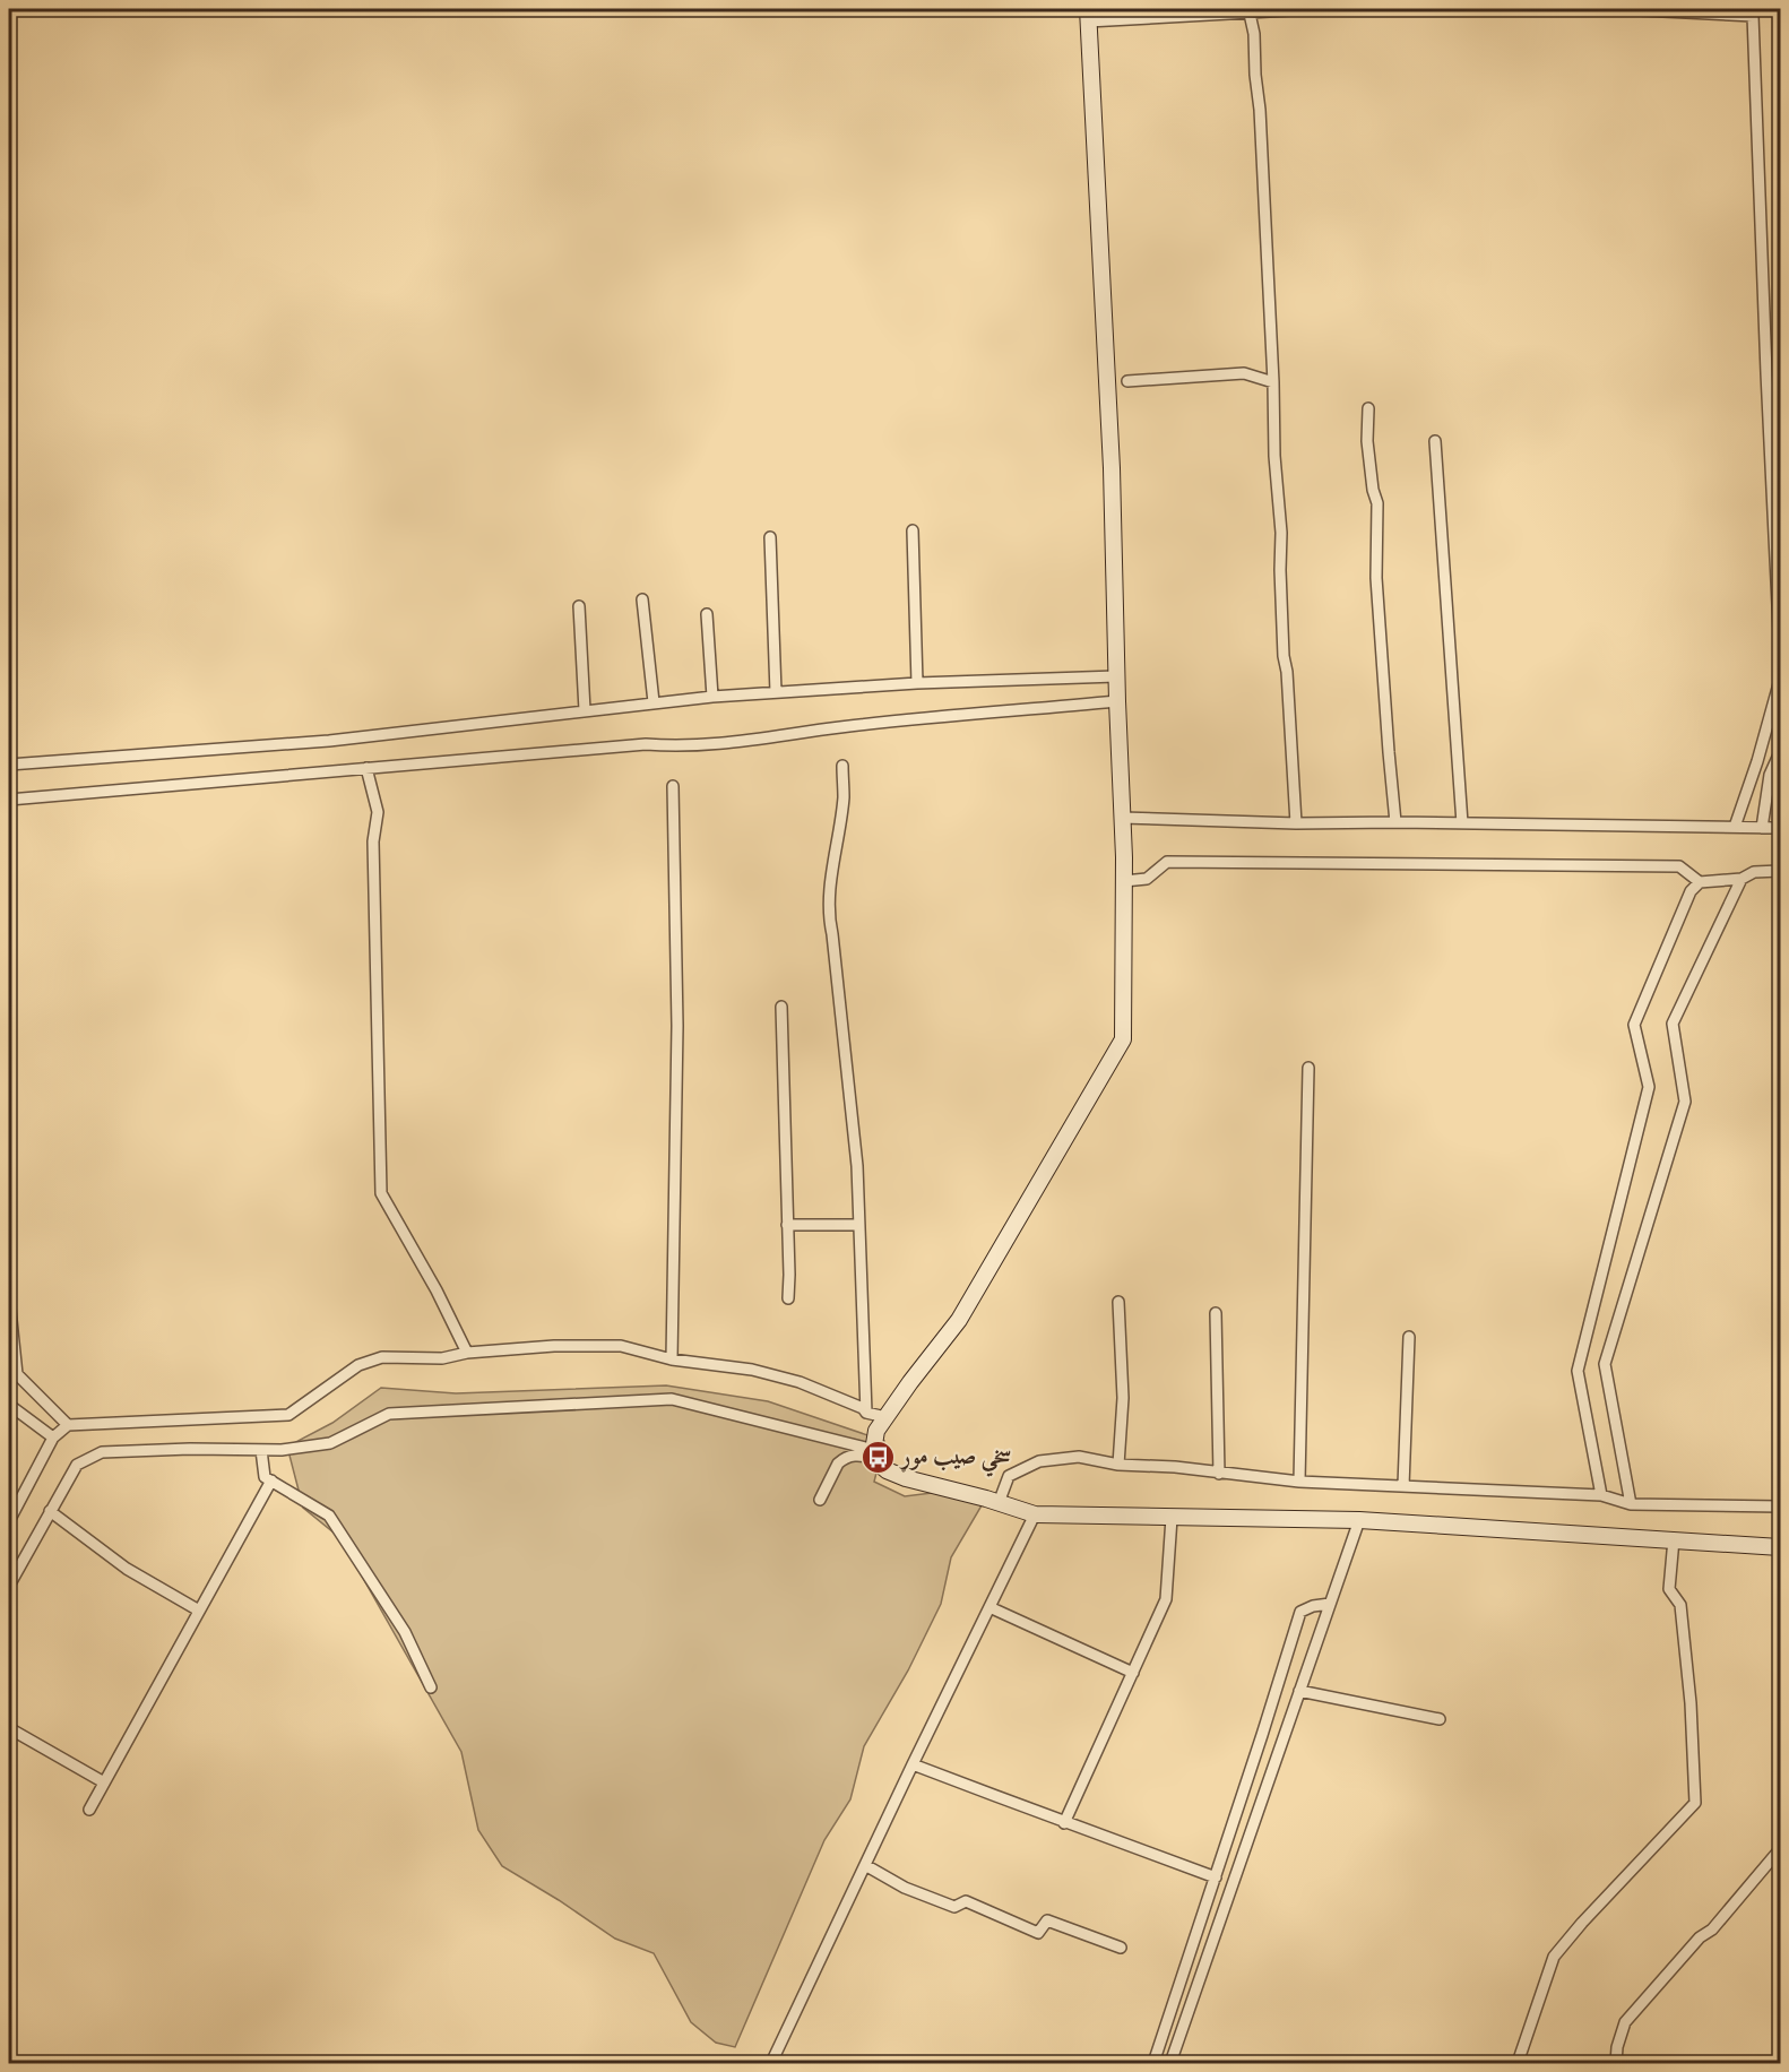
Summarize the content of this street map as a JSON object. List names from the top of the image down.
{
  "places": {
    "bus stop": ["سخي صیب موړ"]
  }
}
